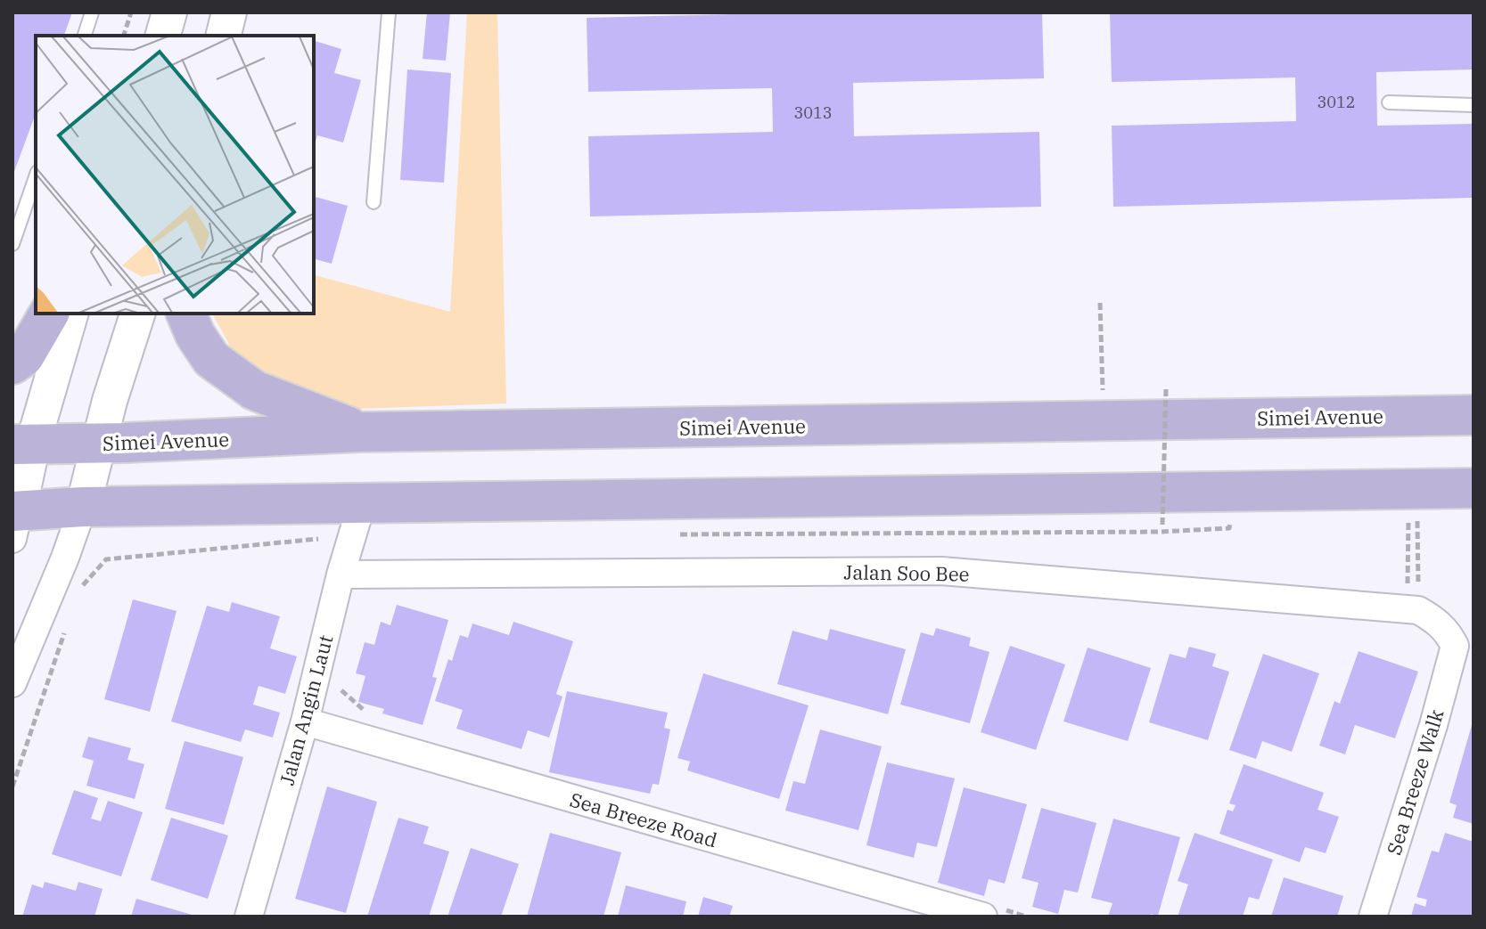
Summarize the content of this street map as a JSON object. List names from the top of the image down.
{
  "streets": {
    "main road": ["Simei Avenue"],
    "street": [
      "Jalan Soo Bee",
      "Jalan Angin Laut",
      "Sea Breeze Walk",
      "Sea Breeze Road"
    ]
  },
  "crossings": [
    ["Jalan Soo Bee", "Jalan Angin Laut"],
    ["Jalan Soo Bee", "Sea Breeze Walk"],
    ["Jalan Angin Laut", "Sea Breeze Road"]
  ],
  "house_numbers": ["3012", "3013"]
}
